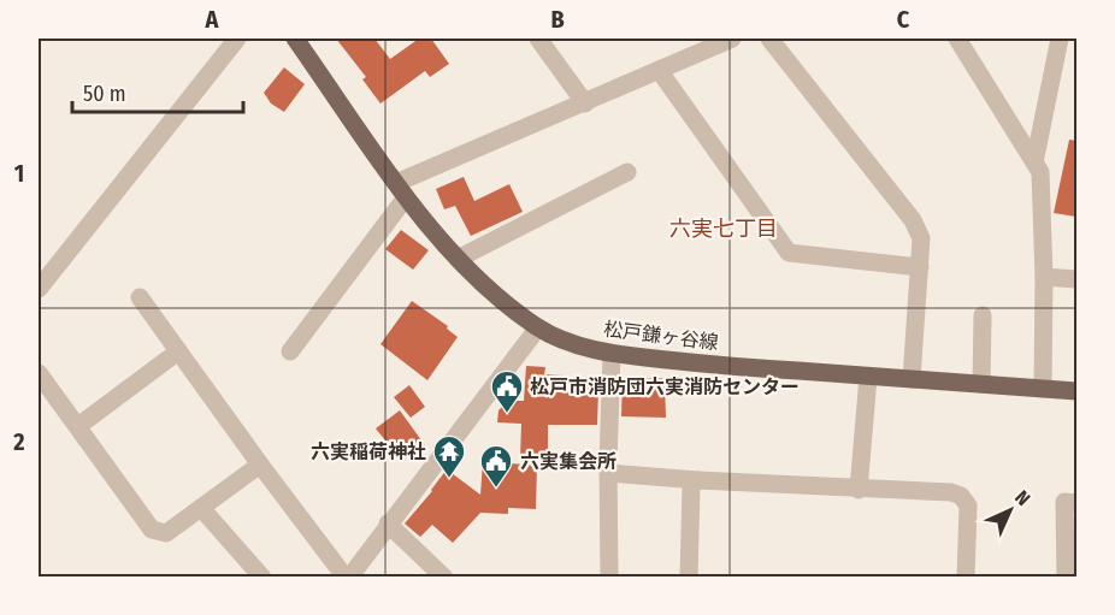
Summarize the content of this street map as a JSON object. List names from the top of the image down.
{
  "streets": {
    "main road": ["松戸鎌ヶ谷線"]
  },
  "districts": ["六実七丁目"],
  "places": {
    "public building": ["松戸市消防団六実消防センター", "六実集会所"],
    "temple": ["六実稲荷神社"]
  },
  "scale_bar": "50 m",
  "north": "top right",
  "grid": {
    "columns": ["A", "B", "C"],
    "rows": ["1", "2"]
  }
}
